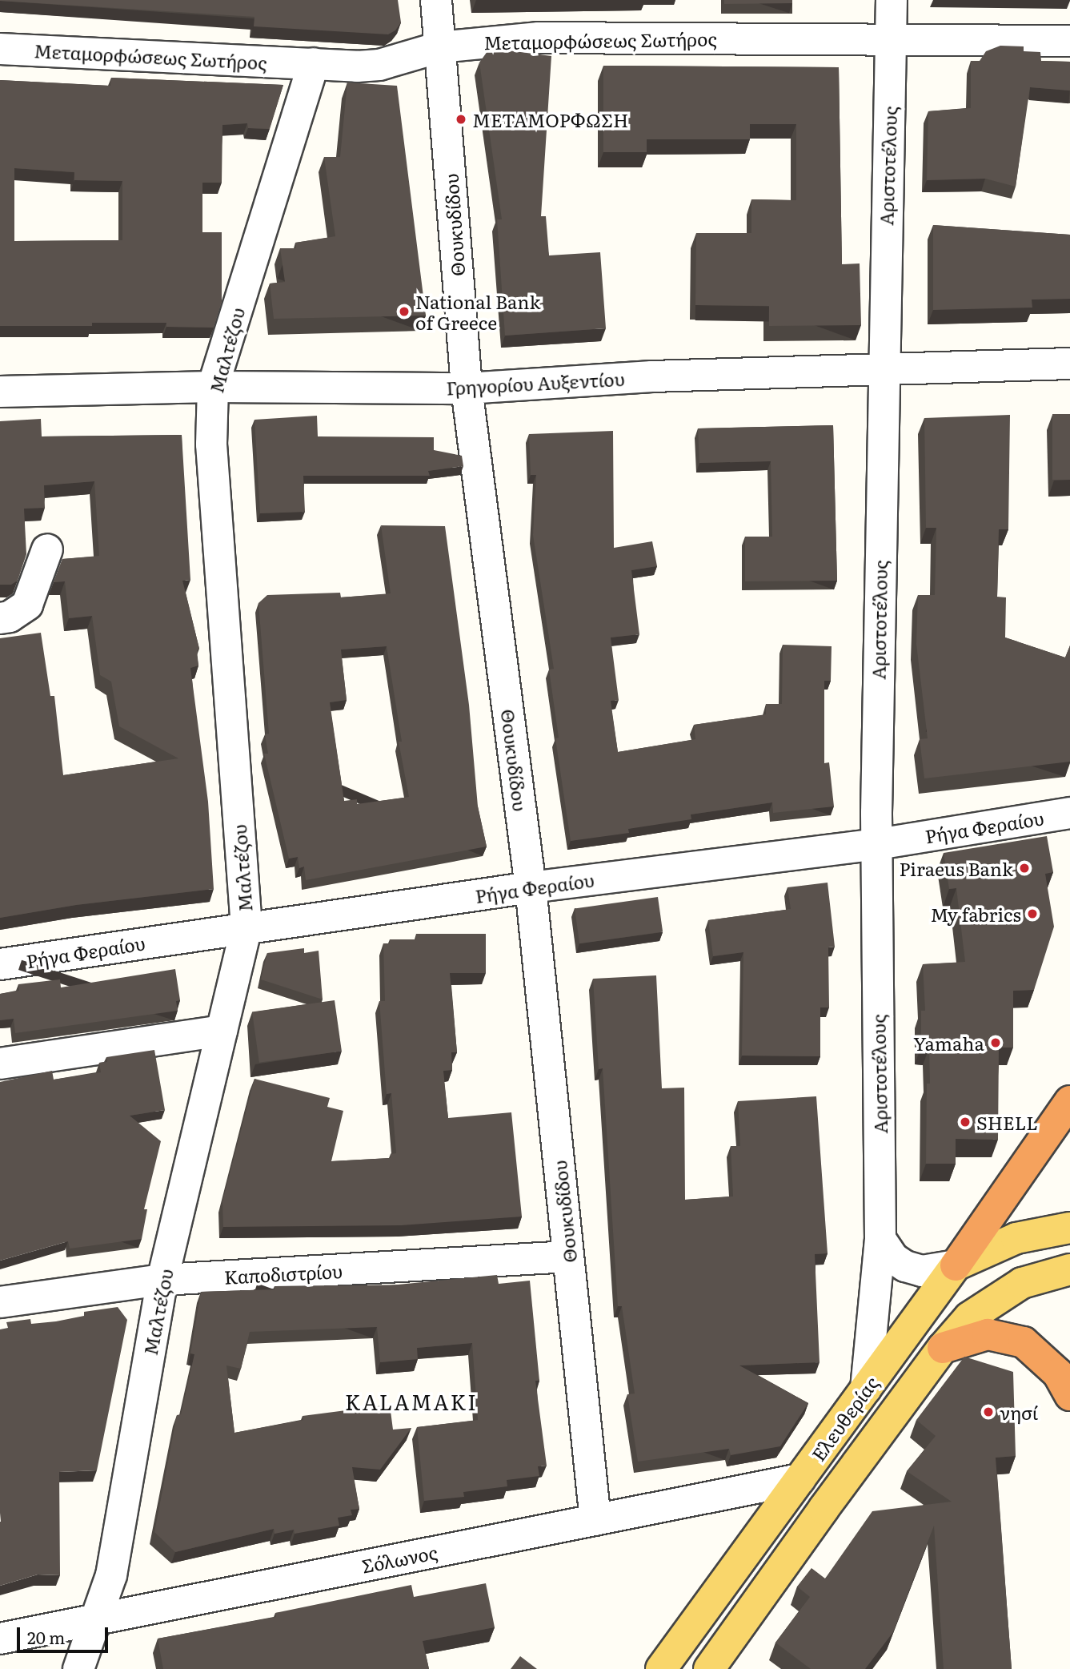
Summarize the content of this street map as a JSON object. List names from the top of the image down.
{
  "streets": {
    "main road": ["Ελευθερίας"],
    "street": [
      "Μεταμορφώσεως Σωτήρος",
      "Αριστοτέλους",
      "Θουκυδίδου",
      "Μαλτέζου",
      "Γρηγορίου Αυξεντίου",
      "Ρήγα Φεραίου",
      "Καποδιστρίου",
      "Σόλωνος"
    ]
  },
  "crossings": [
    ["Μεταμορφώσεως Σωτήρος", "Αριστοτέλους"],
    ["Μεταμορφώσεως Σωτήρος", "Θουκυδίδου"],
    ["Μεταμορφώσεως Σωτήρος", "Μαλτέζου"],
    ["Αριστοτέλους", "Γρηγορίου Αυξεντίου"],
    ["Αριστοτέλους", "Ρήγα Φεραίου"],
    ["Αριστοτέλους", "Ελευθερίας"],
    ["Θουκυδίδου", "Γρηγορίου Αυξεντίου"],
    ["Θουκυδίδου", "Ρήγα Φεραίου"],
    ["Θουκυδίδου", "Καποδιστρίου"],
    ["Θουκυδίδου", "Σόλωνος"],
    ["Μαλτέζου", "Γρηγορίου Αυξεντίου"],
    ["Μαλτέζου", "Ρήγα Φεραίου"],
    ["Μαλτέζου", "Καποδιστρίου"],
    ["Μαλτέζου", "Σόλωνος"],
    ["Ελευθερίας", "Σόλωνος"]
  ],
  "districts": ["KALAMAKI"],
  "places": [
    "ΜΕΤΑΜΟΡΦΩΣΗ",
    "National Bank of Greece",
    "Piraeus Bank",
    "My fabrics",
    "Yamaha",
    "SHELL",
    "νησί"
  ],
  "scale_bar": "20 m"
}
